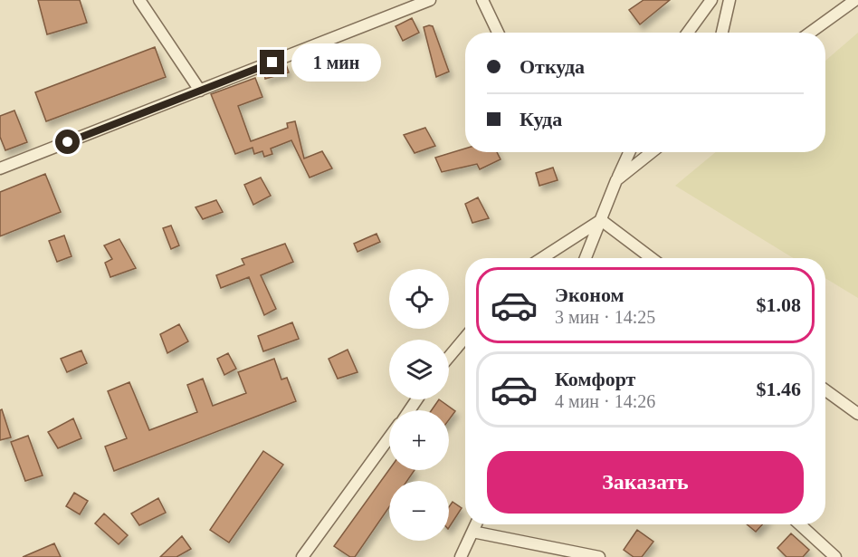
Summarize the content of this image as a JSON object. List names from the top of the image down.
{
  "page": {
    "banner": ["Откуда", "Куда"],
    "bubble": "1 мин",
    "list": [
      {
        "name": "Эконом",
        "note": "3 мин · 14:25",
        "value": "$1.08"
      },
      {
        "name": "Комфорт",
        "note": "4 мин · 14:26",
        "value": "$1.46"
      }
    ],
    "map_buttons": ["+", "−"],
    "buttons": "Заказать"
  }
}
